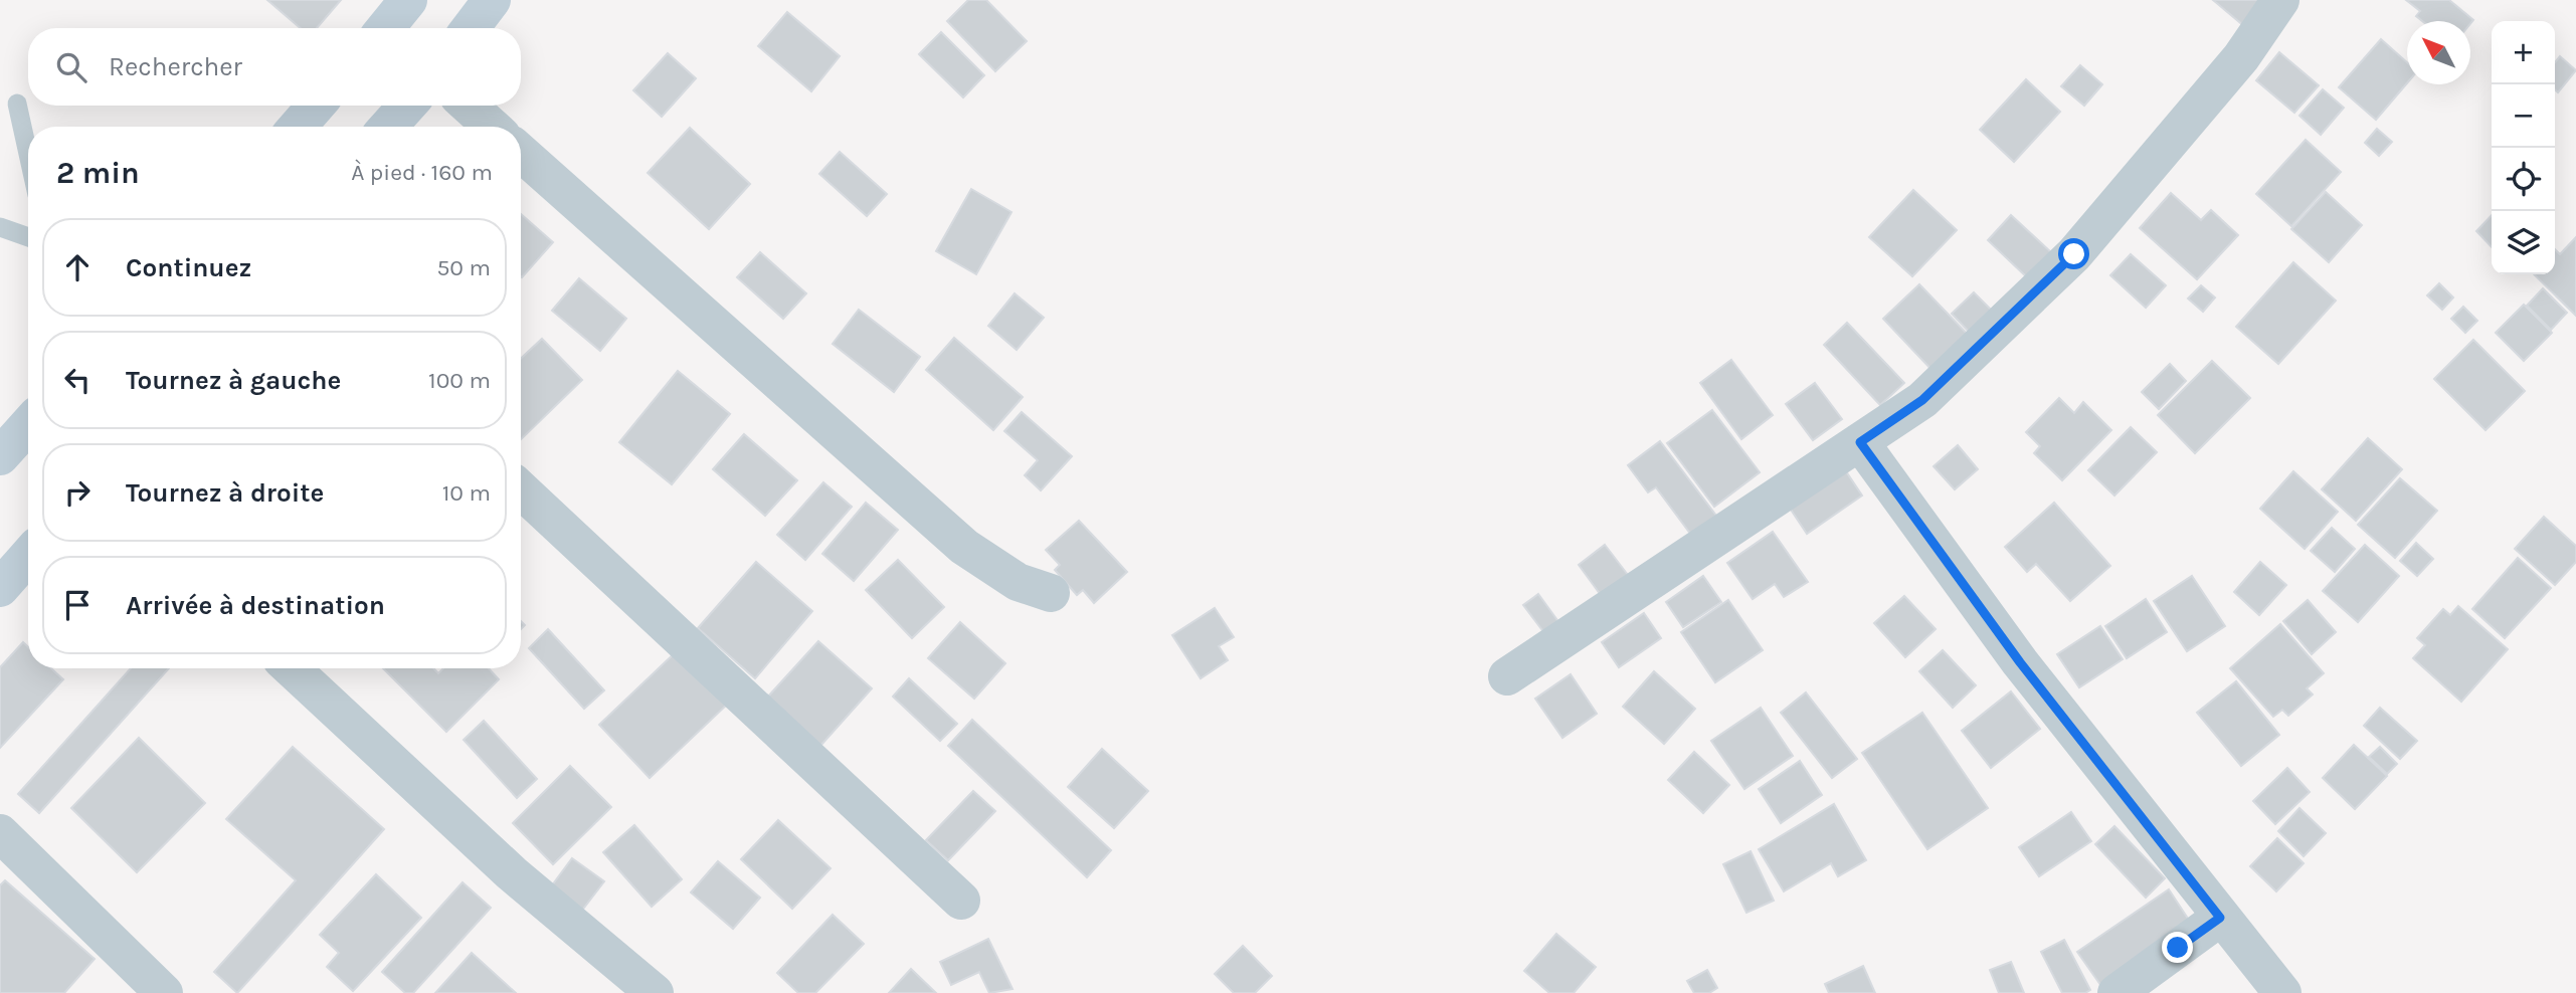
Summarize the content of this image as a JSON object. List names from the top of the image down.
{
  "north": "top left",
  "page": {
    "map_buttons": ["+", "−"],
    "search": "Rechercher",
    "heading": ["2 min", "À pied · 160 m"],
    "list": [
      ["Continuez", "50 m"],
      ["Tournez à gauche", "100 m"],
      ["Tournez à droite", "10 m"],
      "Arrivée à destination"
    ]
  }
}
